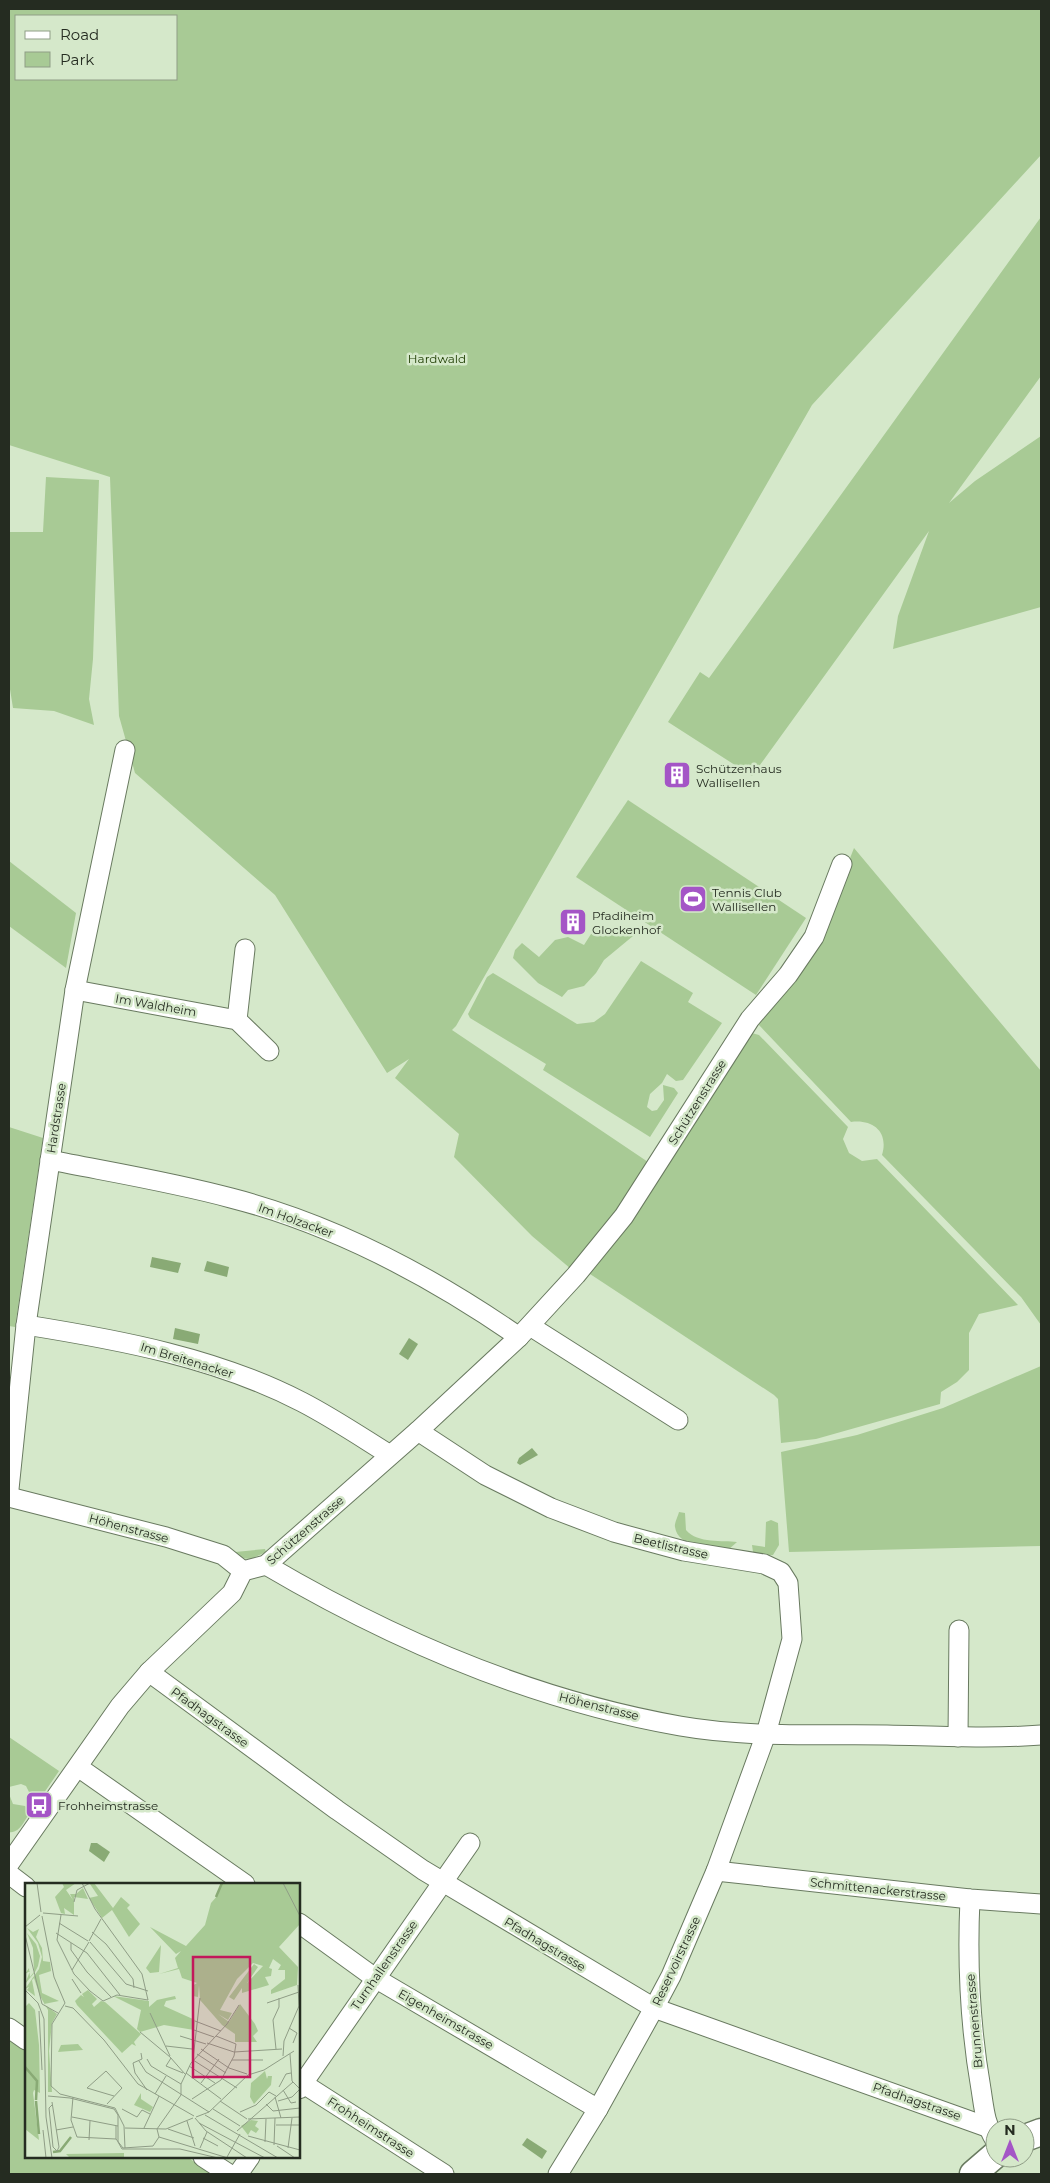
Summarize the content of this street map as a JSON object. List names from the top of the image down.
{
  "streets": {
    "street": [
      "Im Waldheim",
      "Schützenstrasse",
      "Hardstrasse",
      "Im Holzacker",
      "Im Breitenacker",
      "Höhenstrasse",
      "Beetlistrasse",
      "Pfadhagstrasse",
      "Schmittenackerstrasse",
      "Reservoirstrasse",
      "Turnhallenstrasse",
      "Eigenheimstrasse",
      "Brunnenstrasse",
      "Frohheimstrasse"
    ]
  },
  "crossings": [
    ["Im Waldheim", "Hardstrasse"],
    ["Schützenstrasse", "Im Holzacker"],
    ["Schützenstrasse", "Im Breitenacker"],
    ["Schützenstrasse", "Höhenstrasse"],
    ["Schützenstrasse", "Beetlistrasse"],
    ["Hardstrasse", "Im Holzacker"],
    ["Hardstrasse", "Im Breitenacker"],
    ["Höhenstrasse", "Beetlistrasse"],
    ["Höhenstrasse", "Reservoirstrasse"],
    ["Beetlistrasse", "Reservoirstrasse"],
    ["Pfadhagstrasse", "Reservoirstrasse"],
    ["Pfadhagstrasse", "Turnhallenstrasse"],
    ["Schmittenackerstrasse", "Reservoirstrasse"],
    ["Schmittenackerstrasse", "Brunnenstrasse"],
    ["Reservoirstrasse", "Eigenheimstrasse"],
    ["Turnhallenstrasse", "Eigenheimstrasse"],
    ["Turnhallenstrasse", "Frohheimstrasse"]
  ],
  "parks": ["Hardwald"],
  "places": {
    "building": ["Schützenhaus Wallisellen", "Pfadiheim Glockenhof"],
    "sports": ["Tennis Club Wallisellen"],
    "bus stop": ["Frohheimstrasse"]
  },
  "legend": ["Road", "Park"],
  "north": "top"
}
